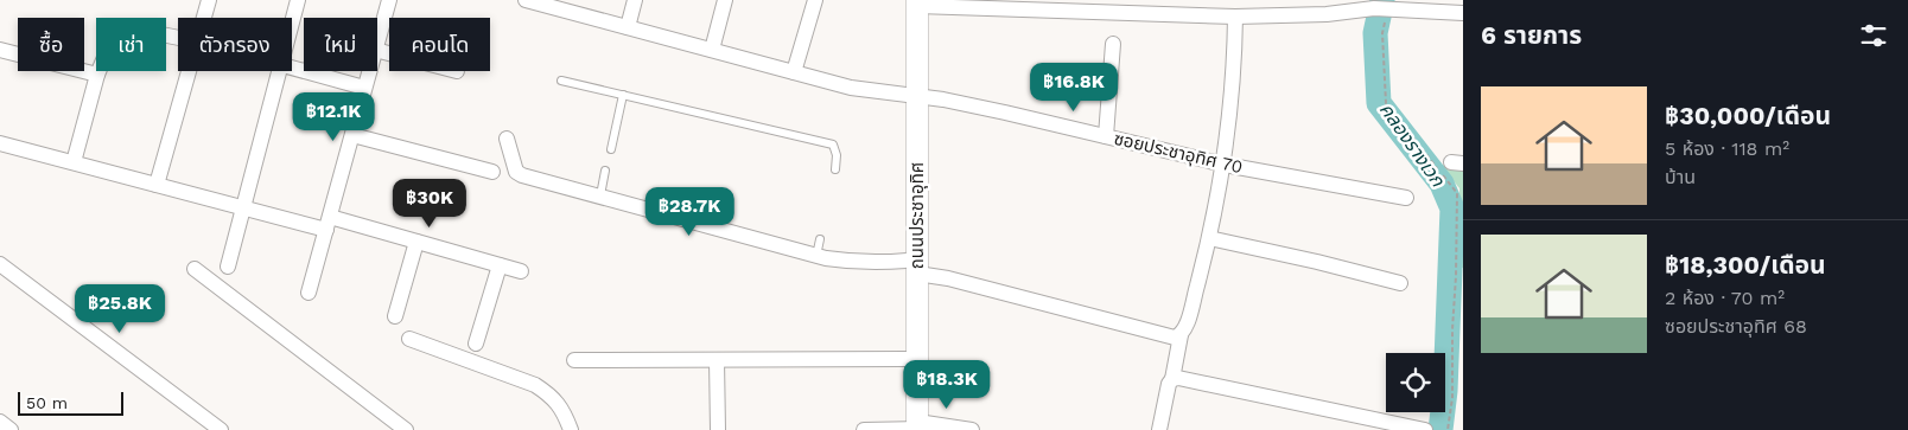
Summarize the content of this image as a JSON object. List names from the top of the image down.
{
  "streets": {
    "main road": ["ถนนประชาอุทิศ"],
    "street": ["ซอยประชาอุทิศ 70"]
  },
  "crossings": [
    ["ซอยประชาอุทิศ 70", "ถนนประชาอุทิศ"]
  ],
  "water": ["คลองรางเวก"],
  "scale_bar": "50 m",
  "page": {
    "heading": "6 รายการ",
    "chip": [
      "ซื้อ",
      "เช่า",
      "ตัวกรอง",
      "ใหม่",
      "คอนโด"
    ],
    "price": [
      "฿16.8K",
      "฿12.1K",
      "฿30K",
      "฿28.7K",
      "฿25.8K",
      "฿18.3K"
    ],
    "list": [
      {
        "name": "฿30,000/เดือน",
        "note": "5 ห้อง · 118 m² · บ้าน"
      },
      {
        "name": "฿18,300/เดือน",
        "note": "2 ห้อง · 70 m² · ซอยประชาอุทิศ 68"
      }
    ],
    "scale": "50 m"
  }
}
